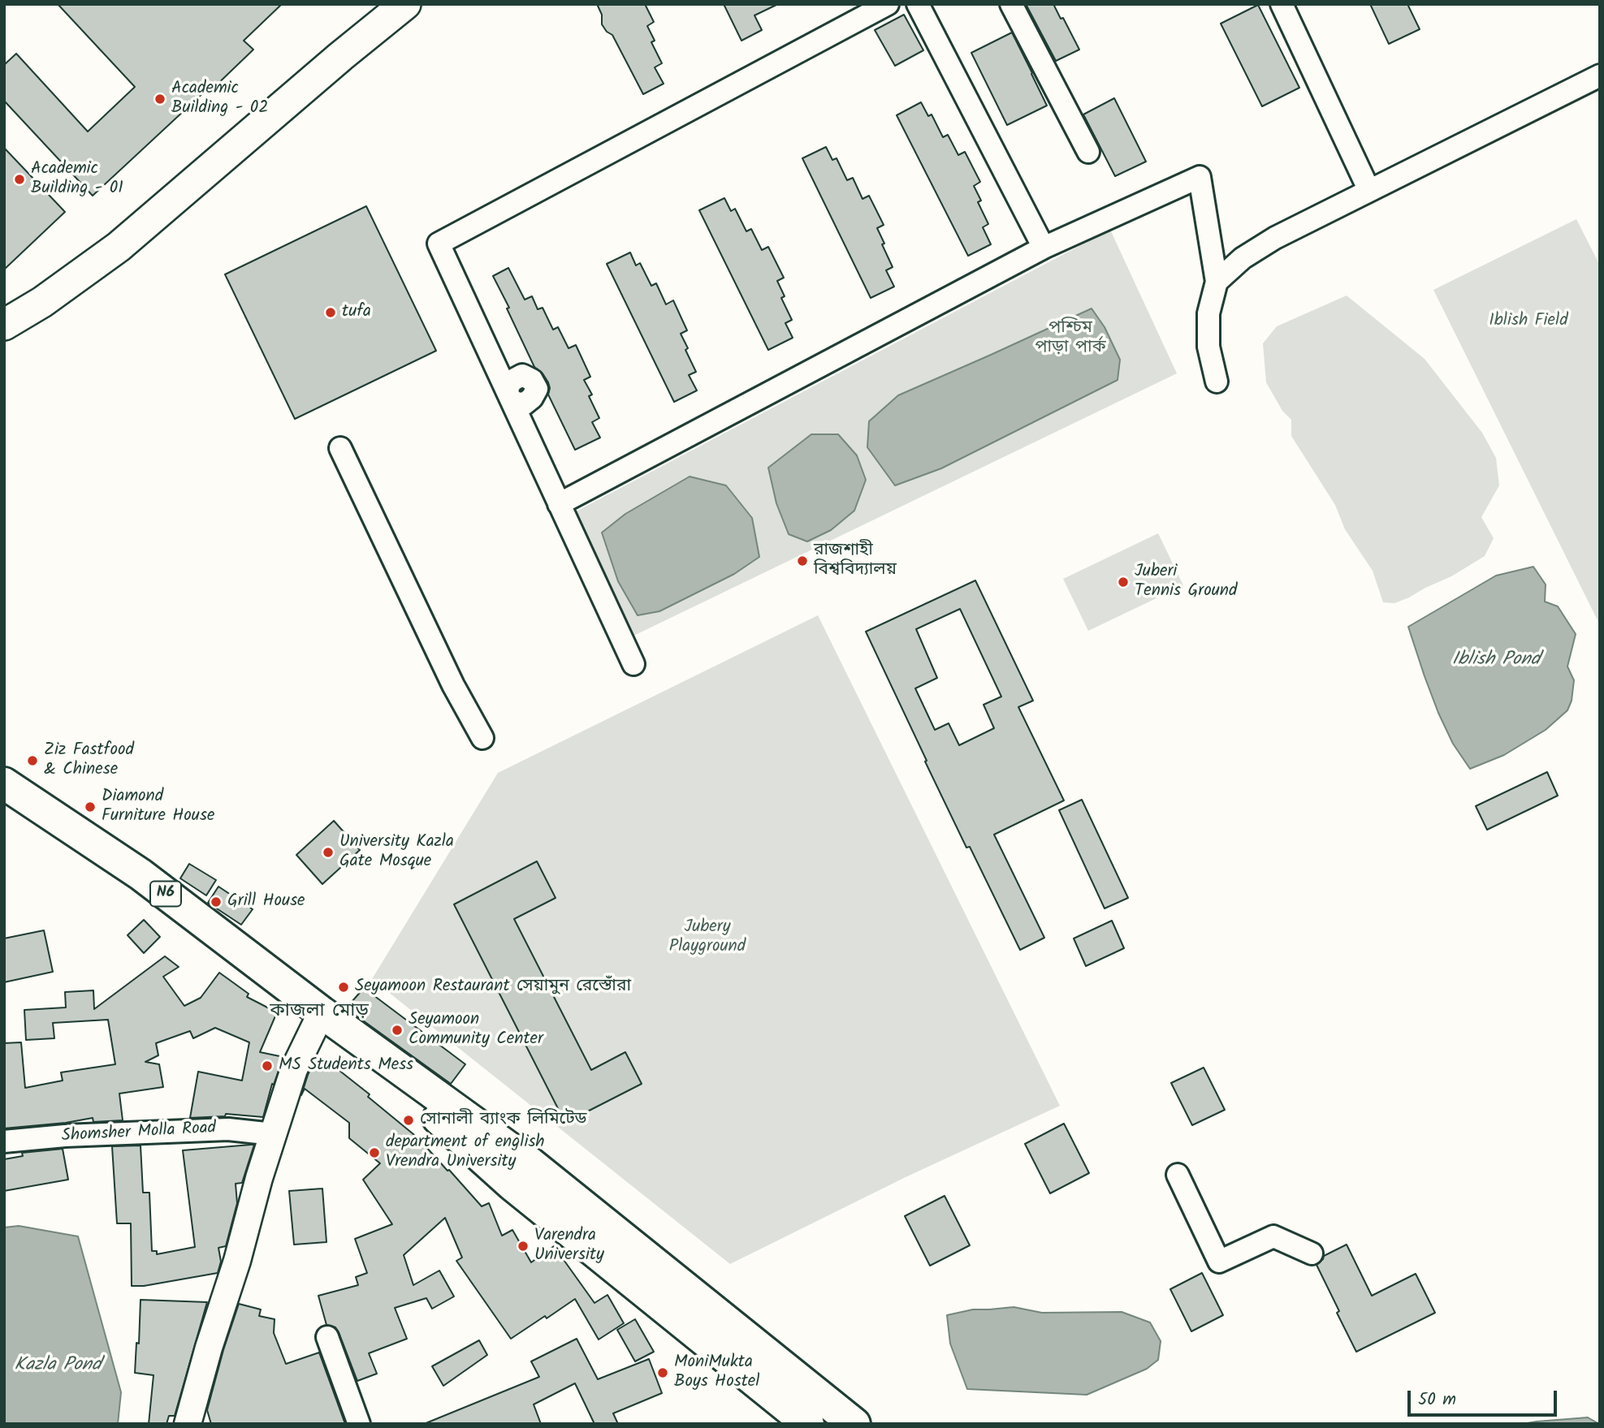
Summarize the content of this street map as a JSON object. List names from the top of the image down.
{
  "streets": {
    "highway": ["N6"],
    "street": ["Shomsher Molla Road"]
  },
  "districts": ["কাজলা মোড়"],
  "water": ["Iblish Pond", "Kazla Pond"],
  "parks": ["Iblish Field", "পশ্চিম পাড়া পার্ক", "Jubery Playground"],
  "places": [
    "Academic Building - 02",
    "Academic Building - 01",
    "tufa",
    "রাজশাহী বিশ্ববিদ্যালয়",
    "Juberi Tennis Ground",
    "Ziz Fastfood & Chinese",
    "Diamond Furniture House",
    "University Kazla Gate Mosque",
    "Grill House",
    "Seyamoon Restaurant সেয়ামুন রেস্তোঁরা",
    "Seyamoon Community Center",
    "MS Students Mess",
    "সোনালী ব্যাংক লিমিটেড",
    "department of english Vrendra University",
    "Varendra University",
    "MoniMukta Boys Hostel"
  ],
  "scale_bar": "50 m"
}
